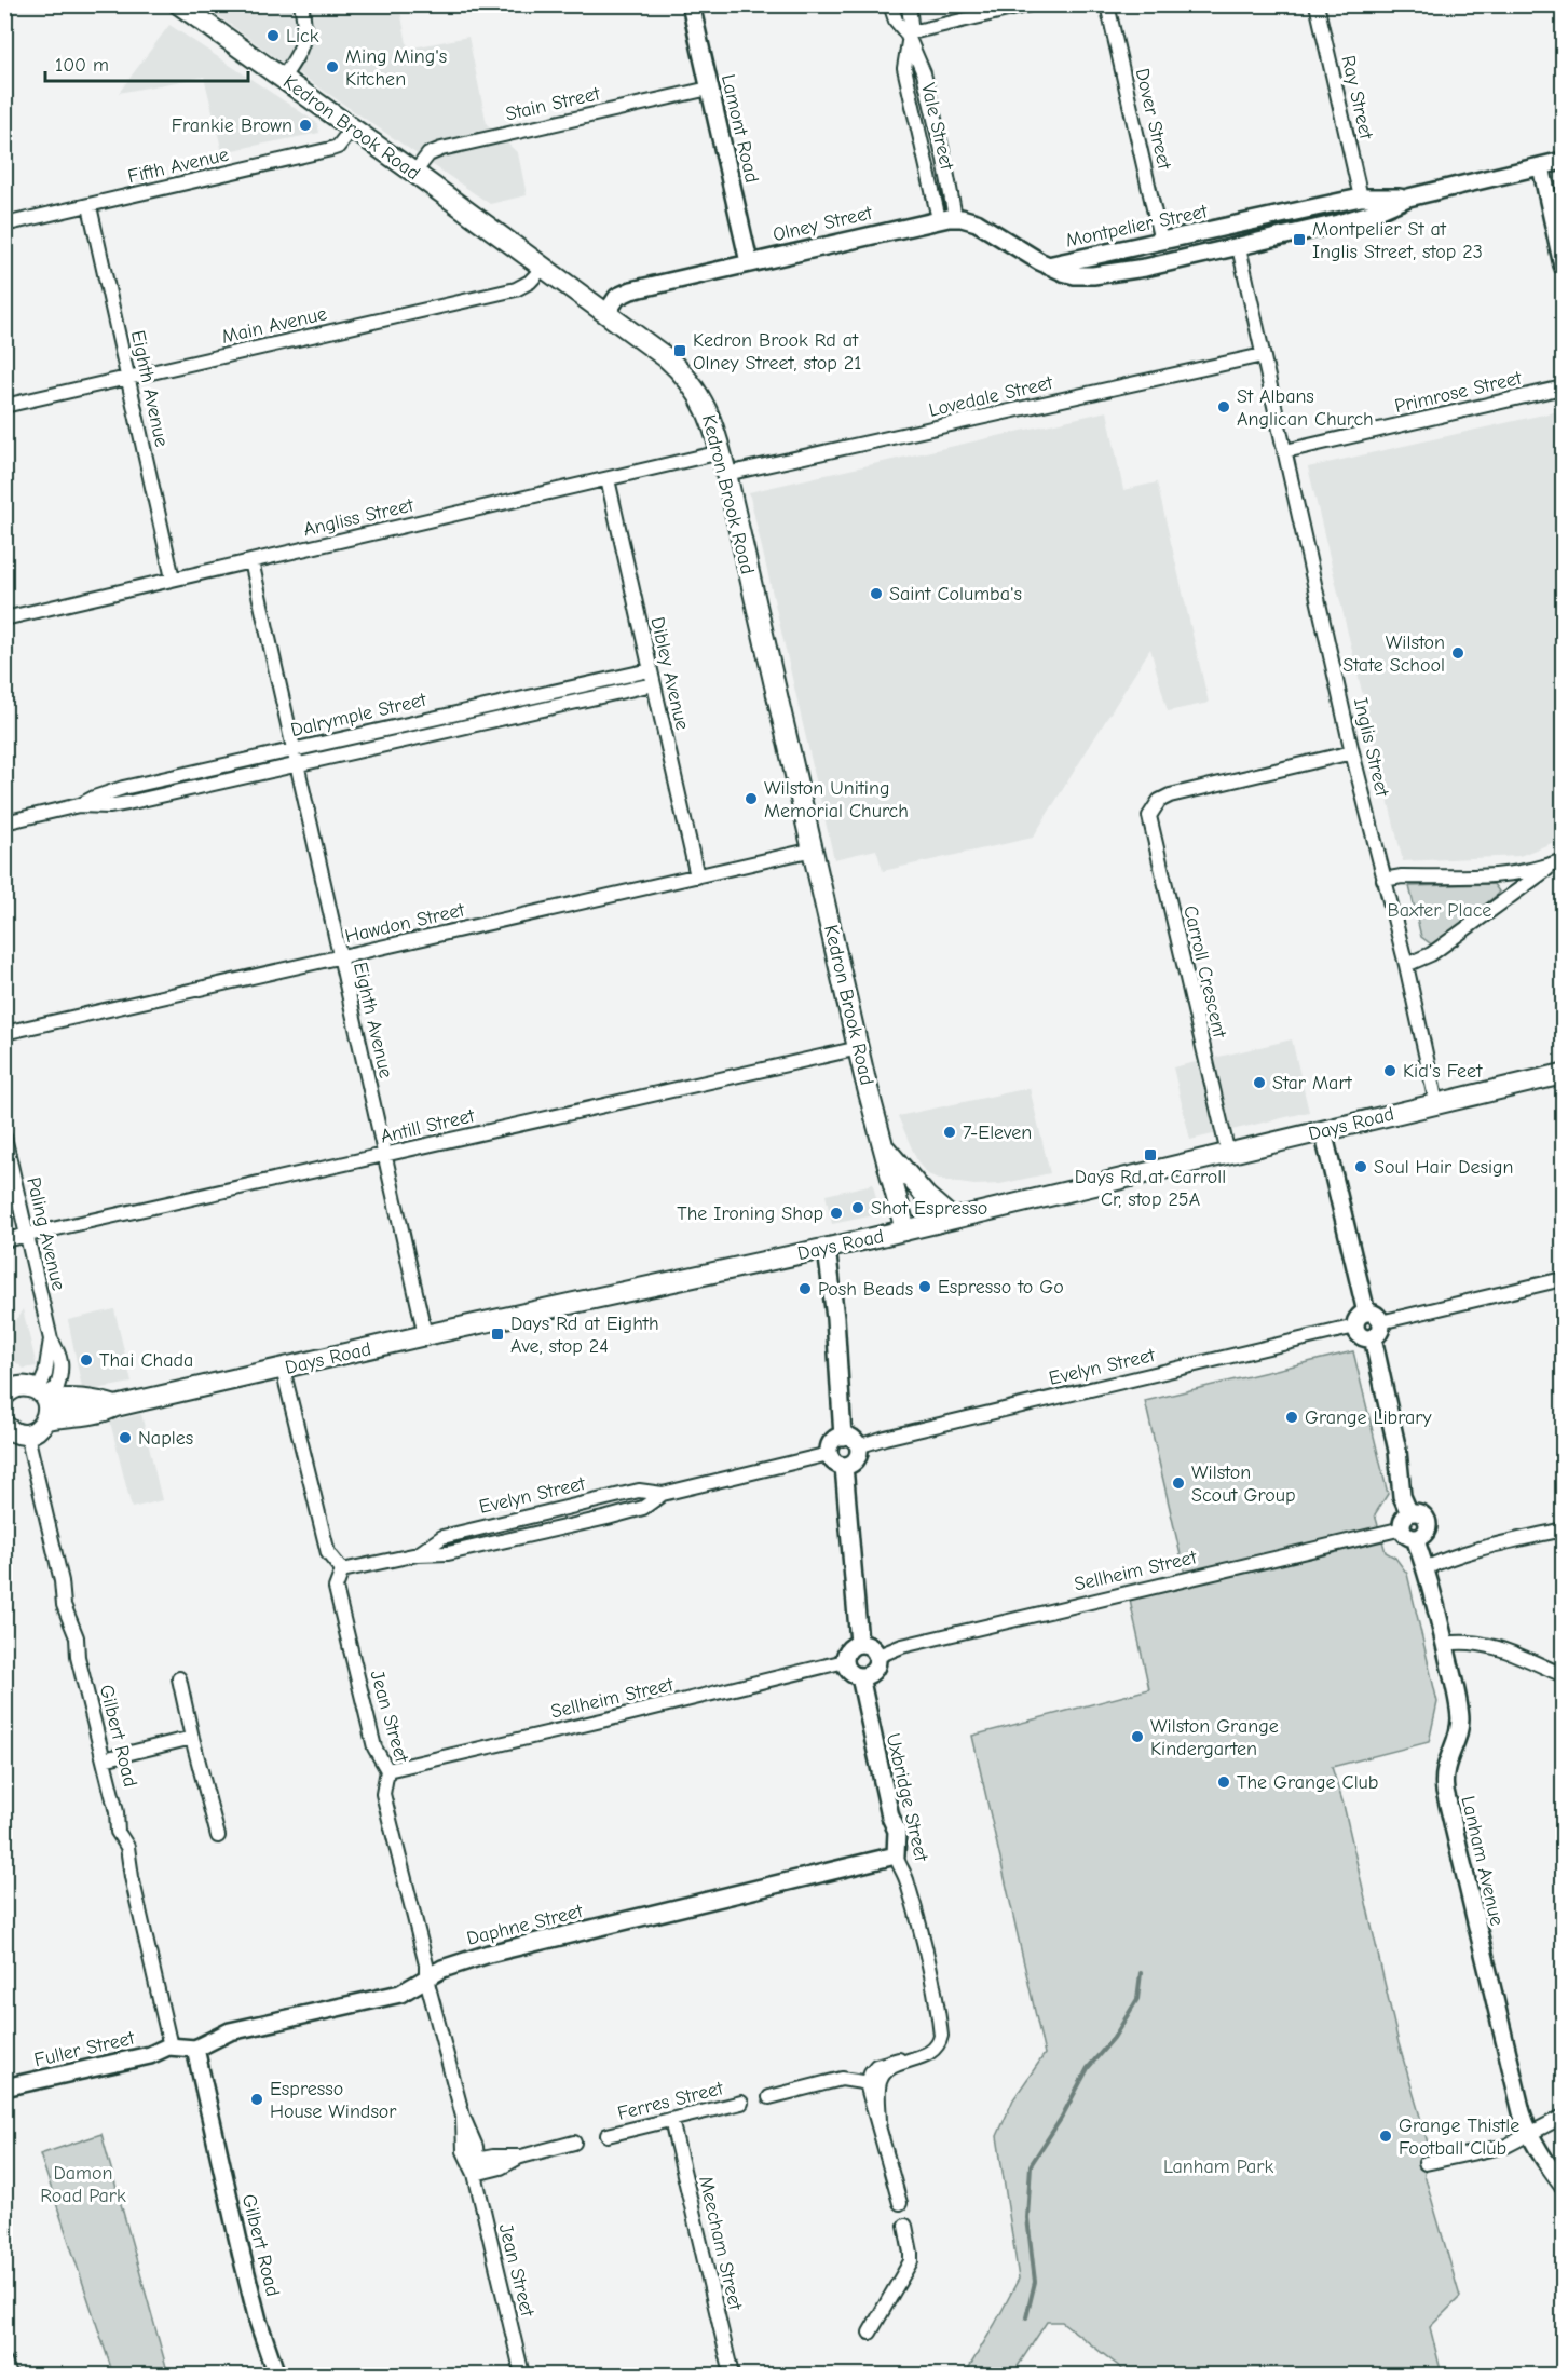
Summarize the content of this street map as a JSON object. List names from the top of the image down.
{
  "streets": {
    "main road": ["Kedron Brook Road", "Days Road"],
    "street": [
      "Ray Street",
      "Stain Street",
      "Dover Street",
      "Vale Street",
      "Lamont Road",
      "Fifth Avenue",
      "Olney Street",
      "Montpelier Street",
      "Main Avenue",
      "Eighth Avenue",
      "Primrose Street",
      "Lovedale Street",
      "Angliss Street",
      "Dibley Avenue",
      "Dalrymple Street",
      "Inglis Street",
      "Hawdon Street",
      "Carroll Crescent",
      "Antill Street",
      "Paling Avenue",
      "Evelyn Street",
      "Sellheim Street",
      "Jean Street",
      "Gilbert Road",
      "Uxbridge Street",
      "Lanham Avenue",
      "Daphne Street",
      "Fuller Street",
      "Ferres Street",
      "Meecham Street"
    ]
  },
  "crossings": [
    ["Ray Street", "Montpelier Street"],
    ["Stain Street", "Kedron Brook Road"],
    ["Stain Street", "Lamont Road"],
    ["Dover Street", "Montpelier Street"],
    ["Vale Street", "Olney Street"],
    ["Kedron Brook Road", "Fifth Avenue"],
    ["Kedron Brook Road", "Olney Street"],
    ["Kedron Brook Road", "Main Avenue"],
    ["Kedron Brook Road", "Lovedale Street"],
    ["Kedron Brook Road", "Angliss Street"],
    ["Kedron Brook Road", "Hawdon Street"],
    ["Kedron Brook Road", "Days Road"],
    ["Kedron Brook Road", "Antill Street"],
    ["Lamont Road", "Olney Street"],
    ["Fifth Avenue", "Eighth Avenue"],
    ["Montpelier Street", "Inglis Street"],
    ["Main Avenue", "Eighth Avenue"],
    ["Eighth Avenue", "Angliss Street"],
    ["Eighth Avenue", "Dalrymple Street"],
    ["Eighth Avenue", "Hawdon Street"],
    ["Eighth Avenue", "Days Road"],
    ["Eighth Avenue", "Antill Street"],
    ["Primrose Street", "Inglis Street"],
    ["Lovedale Street", "Inglis Street"],
    ["Angliss Street", "Dibley Avenue"],
    ["Dibley Avenue", "Dalrymple Street"],
    ["Dibley Avenue", "Hawdon Street"],
    ["Inglis Street", "Carroll Crescent"],
    ["Inglis Street", "Days Road"],
    ["Carroll Crescent", "Days Road"],
    ["Days Road", "Paling Avenue"],
    ["Antill Street", "Paling Avenue"],
    ["Evelyn Street", "Jean Street"],
    ["Evelyn Street", "Lanham Avenue"],
    ["Sellheim Street", "Jean Street"],
    ["Sellheim Street", "Uxbridge Street"],
    ["Sellheim Street", "Lanham Avenue"],
    ["Jean Street", "Daphne Street"],
    ["Gilbert Road", "Daphne Street"],
    ["Gilbert Road", "Fuller Street"],
    ["Uxbridge Street", "Daphne Street"],
    ["Ferres Street", "Meecham Street"]
  ],
  "parks": ["Baxter Place", "Lanham Park", "Damon Road Park"],
  "places": {
    "other": [
      "Lick",
      "Ming Ming's Kitchen",
      "Frankie Brown",
      "St Albans Anglican Church",
      "Saint Columba's",
      "Wilston State School",
      "Wilston Uniting Memorial Church",
      "Kid's Feet",
      "Star Mart",
      "7-Eleven",
      "Soul Hair Design",
      "Shot Espresso",
      "The Ironing Shop",
      "Espresso to Go",
      "Posh Beads",
      "Thai Chada",
      "Grange Library",
      "Naples",
      "Wilston Scout Group",
      "Wilston Grange Kindergarten",
      "The Grange Club",
      "Espresso House Windsor",
      "Grange Thistle Football Club"
    ],
    "transit": [
      "Montpelier St at Inglis Street, stop 23",
      "Kedron Brook Rd at Olney Street, stop 21",
      "Days Rd at Carroll Cr, stop 25A",
      "Days Rd at Eighth Ave, stop 24"
    ]
  },
  "scale_bar": "100 m"
}
